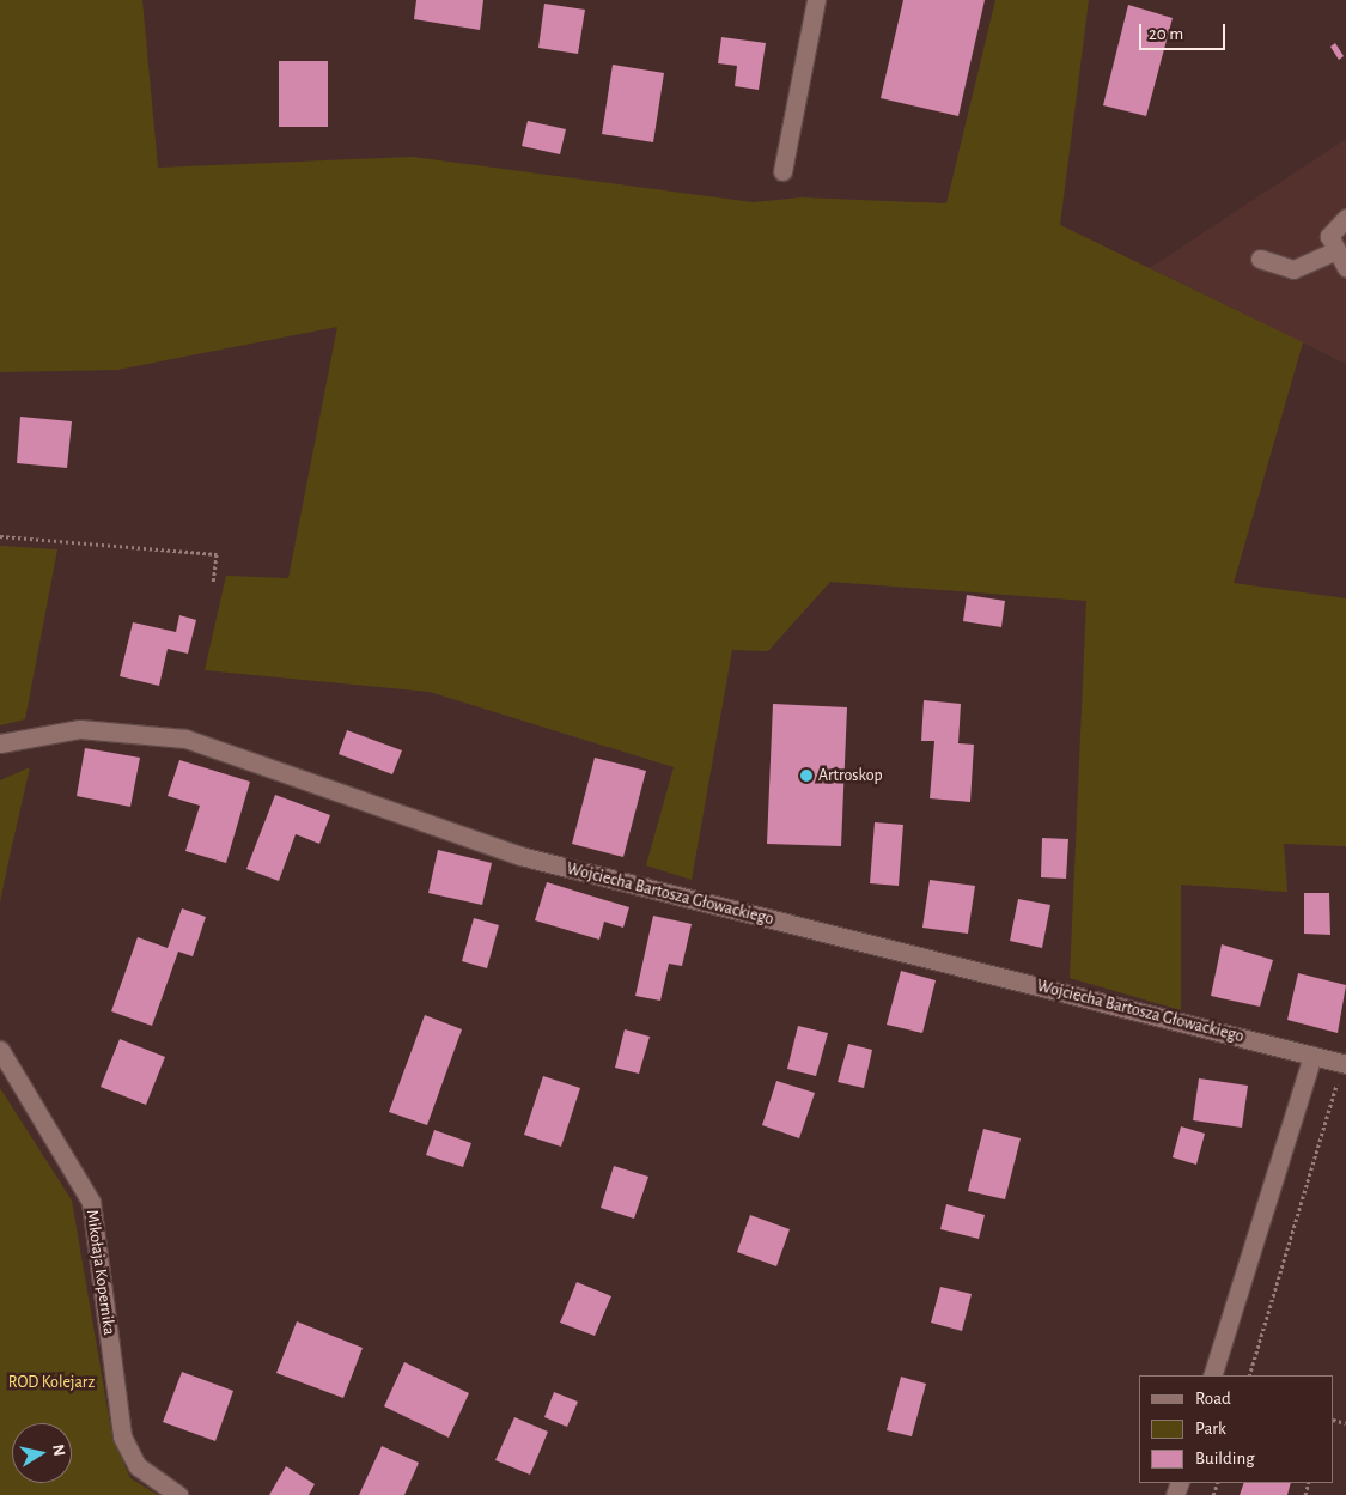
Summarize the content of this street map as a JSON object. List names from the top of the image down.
{
  "streets": {
    "street": ["Wojciecha Bartosza Głowackiego", "Mikołaja Kopernika"]
  },
  "parks": ["ROD Kolejarz"],
  "places": ["Artroskop"],
  "legend": ["Road", "Park", "Building"],
  "scale_bar": "20 m",
  "north": "right"
}
